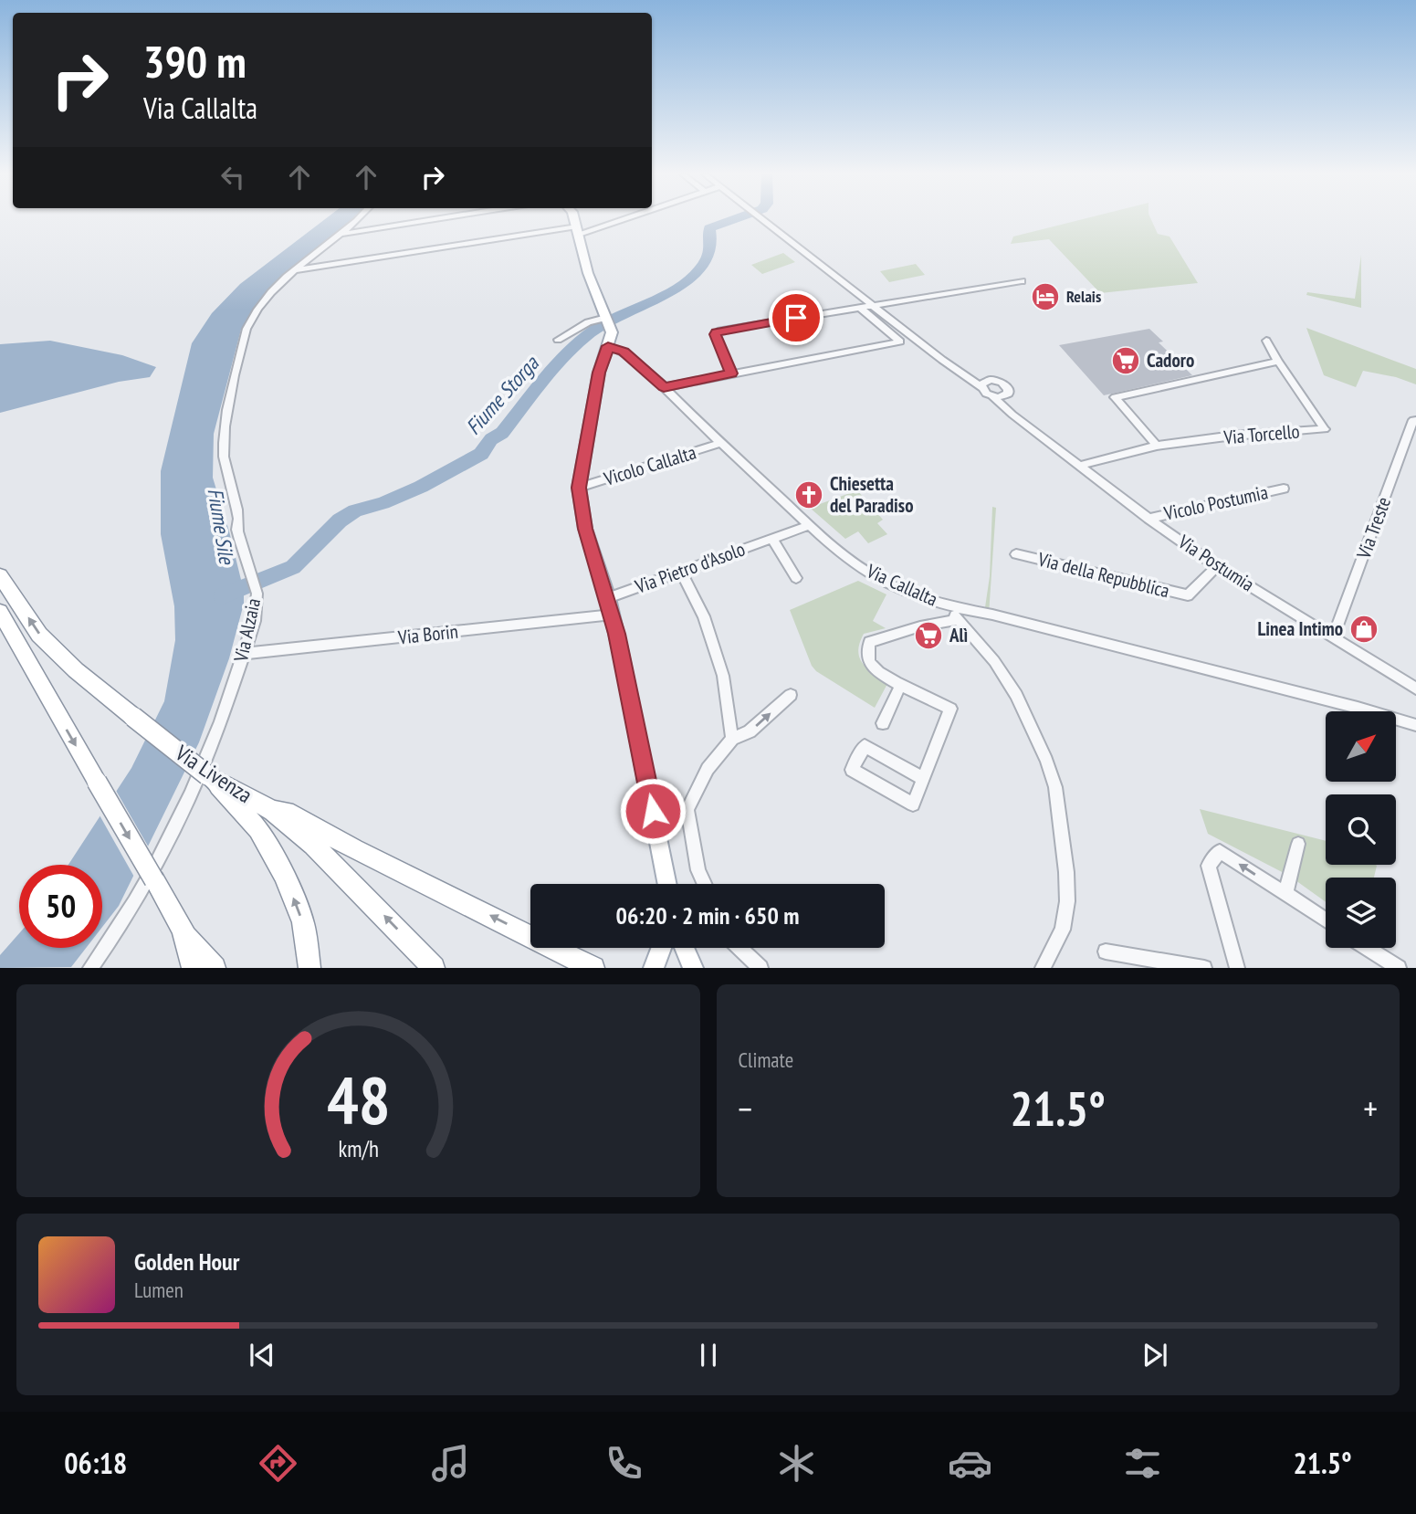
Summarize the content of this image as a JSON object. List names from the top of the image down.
{
  "streets": {
    "highway": ["Via Livenza"],
    "street": [
      "Via Torcello",
      "Vicolo Callalta",
      "Vicolo Postumia",
      "Via Treste",
      "Via Postumia",
      "Via Pietro d'Asolo",
      "Via della Repubblica",
      "Via Callalta",
      "Via Alzaia",
      "Via Borin"
    ]
  },
  "crossings": [
    ["Via Torcello", "Via Postumia"],
    ["Vicolo Callalta", "Via Callalta"],
    ["Vicolo Postumia", "Via Postumia"],
    ["Via Treste", "Via Postumia"],
    ["Via Postumia", "Via della Repubblica"],
    ["Via Pietro d'Asolo", "Via Callalta"],
    ["Via Alzaia", "Via Borin"]
  ],
  "water": ["Fiume Storga", "Fiume Sile"],
  "places": {
    "hotel": ["Relais"],
    "supermarket": ["Cadoro", "Alì"],
    "church": ["Chiesetta del Paradiso"],
    "shop": ["Linea Intimo"]
  },
  "north": "top right",
  "page": {
    "turn": ["390 m", "Via Callalta"],
    "limit": "50",
    "trip": "06:20 · 2 min · 650 m",
    "tile": "Climate",
    "heat": ["−", "21.5°", "+"],
    "song": ["Golden Hour", "Lumen"],
    "tabs": ["06:18", "21.5°"],
    "gauge": ["48", "km/h"]
  }
}
